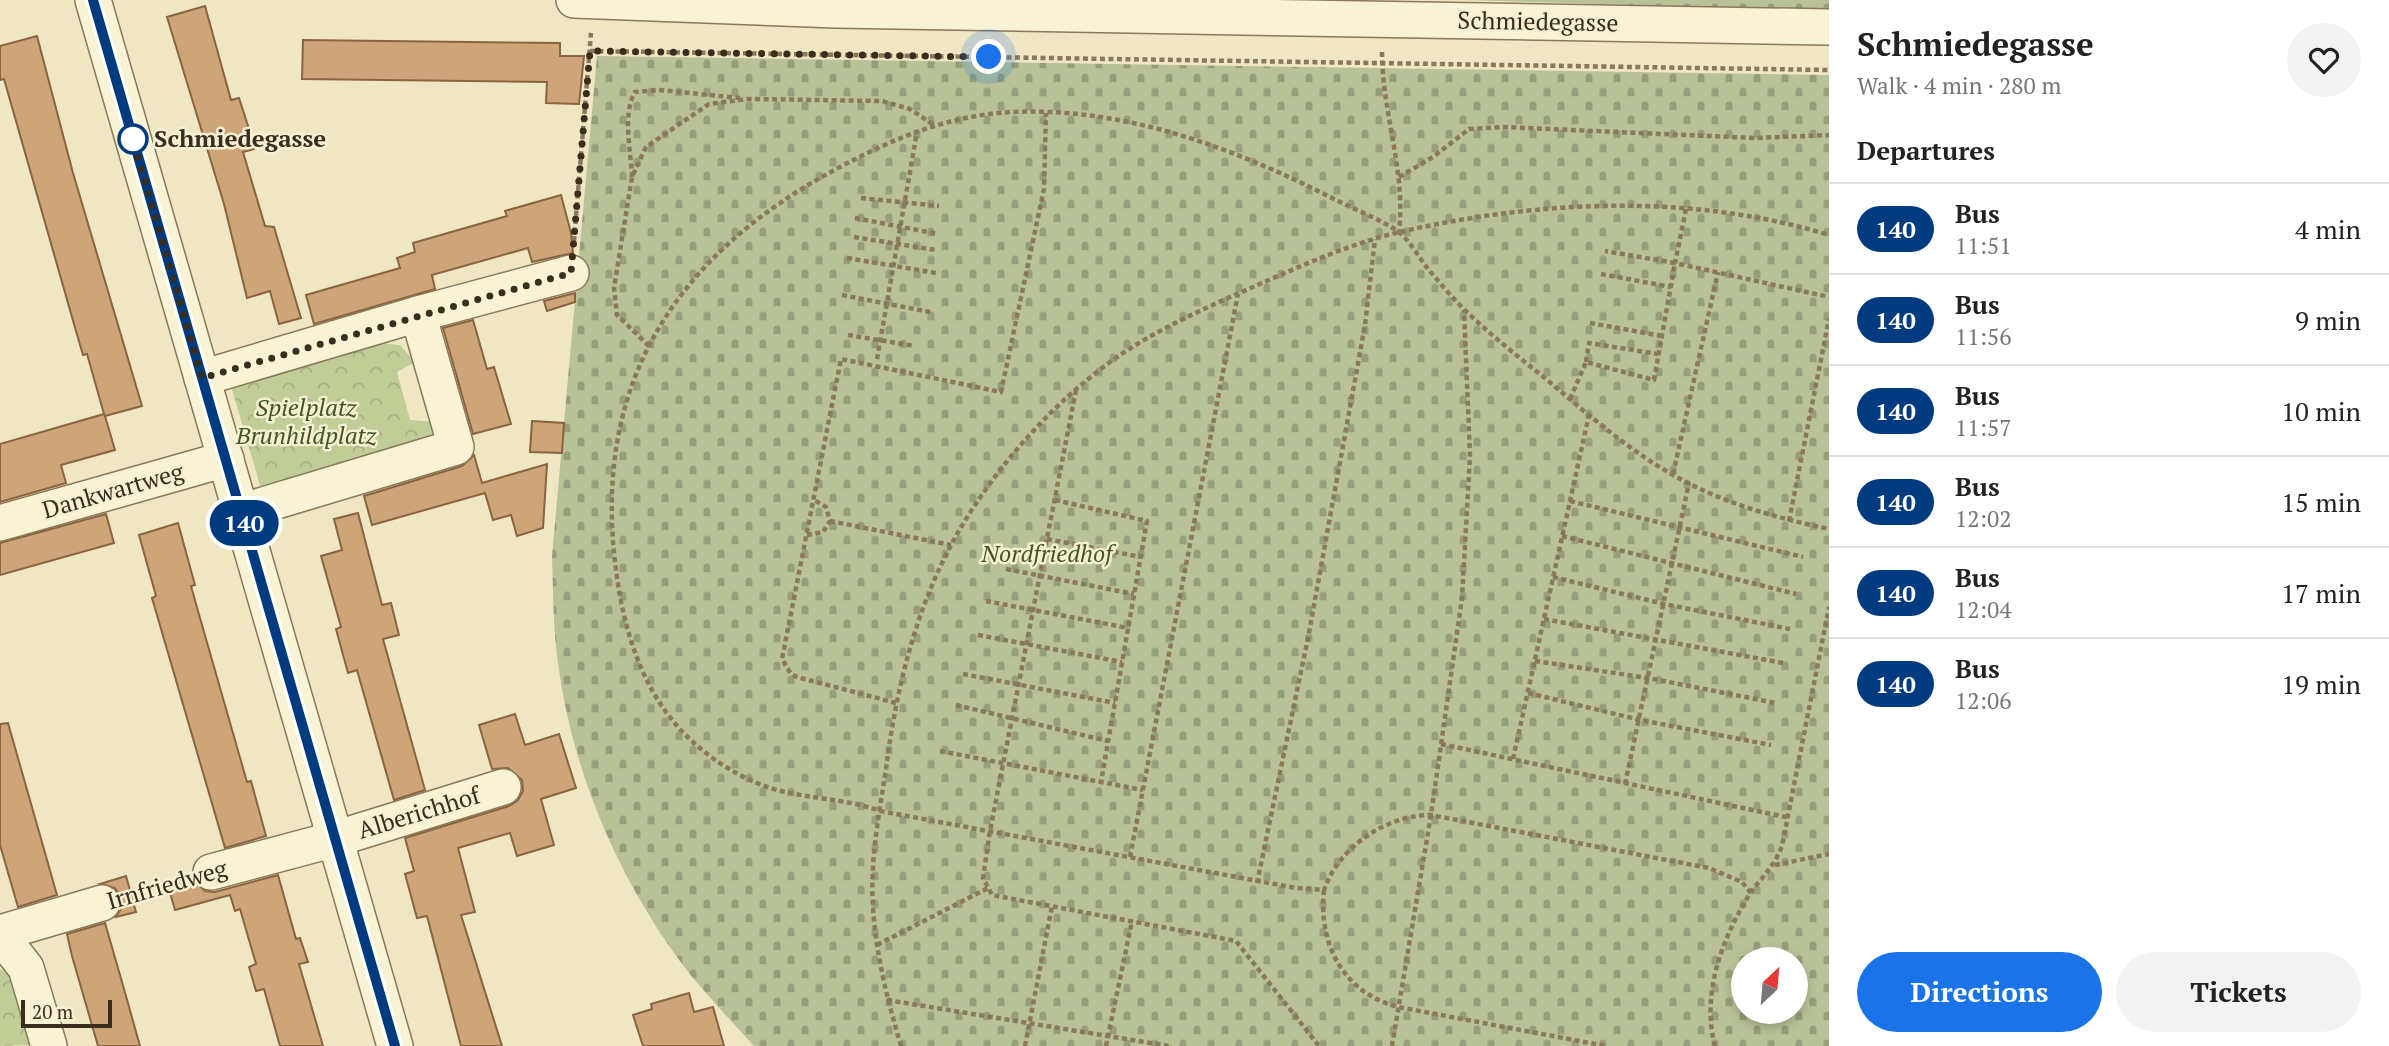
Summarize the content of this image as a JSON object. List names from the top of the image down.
{
  "streets": {
    "street": [
      "Schmiedegasse",
      "Dankwartweg",
      "Alberichhof",
      "Irnfriedweg"
    ]
  },
  "crossings": [
    ["Alberichhof", "Irnfriedweg"]
  ],
  "parks": ["Spielplatz Brunhildplatz", "Nordfriedhof"],
  "places": ["Schmiedegasse"],
  "lines": ["bus line 140"],
  "scale_bar": "20 m",
  "north": "top right",
  "page": {
    "on_map": "140",
    "heading": [
      ["Schmiedegasse", "Walk · 4 min · 280 m"],
      "Departures"
    ],
    "list": [
      {
        "mark": "140",
        "name": "Bus",
        "note": "11:51",
        "value": "4 min"
      },
      {
        "mark": "140",
        "name": "Bus",
        "note": "11:56",
        "value": "9 min"
      },
      {
        "mark": "140",
        "name": "Bus",
        "note": "11:57",
        "value": "10 min"
      },
      {
        "mark": "140",
        "name": "Bus",
        "note": "12:02",
        "value": "15 min"
      },
      {
        "mark": "140",
        "name": "Bus",
        "note": "12:04",
        "value": "17 min"
      },
      {
        "mark": "140",
        "name": "Bus",
        "note": "12:06",
        "value": "19 min"
      }
    ],
    "buttons": ["Directions", "Tickets"],
    "scale": "20 m"
  }
}
